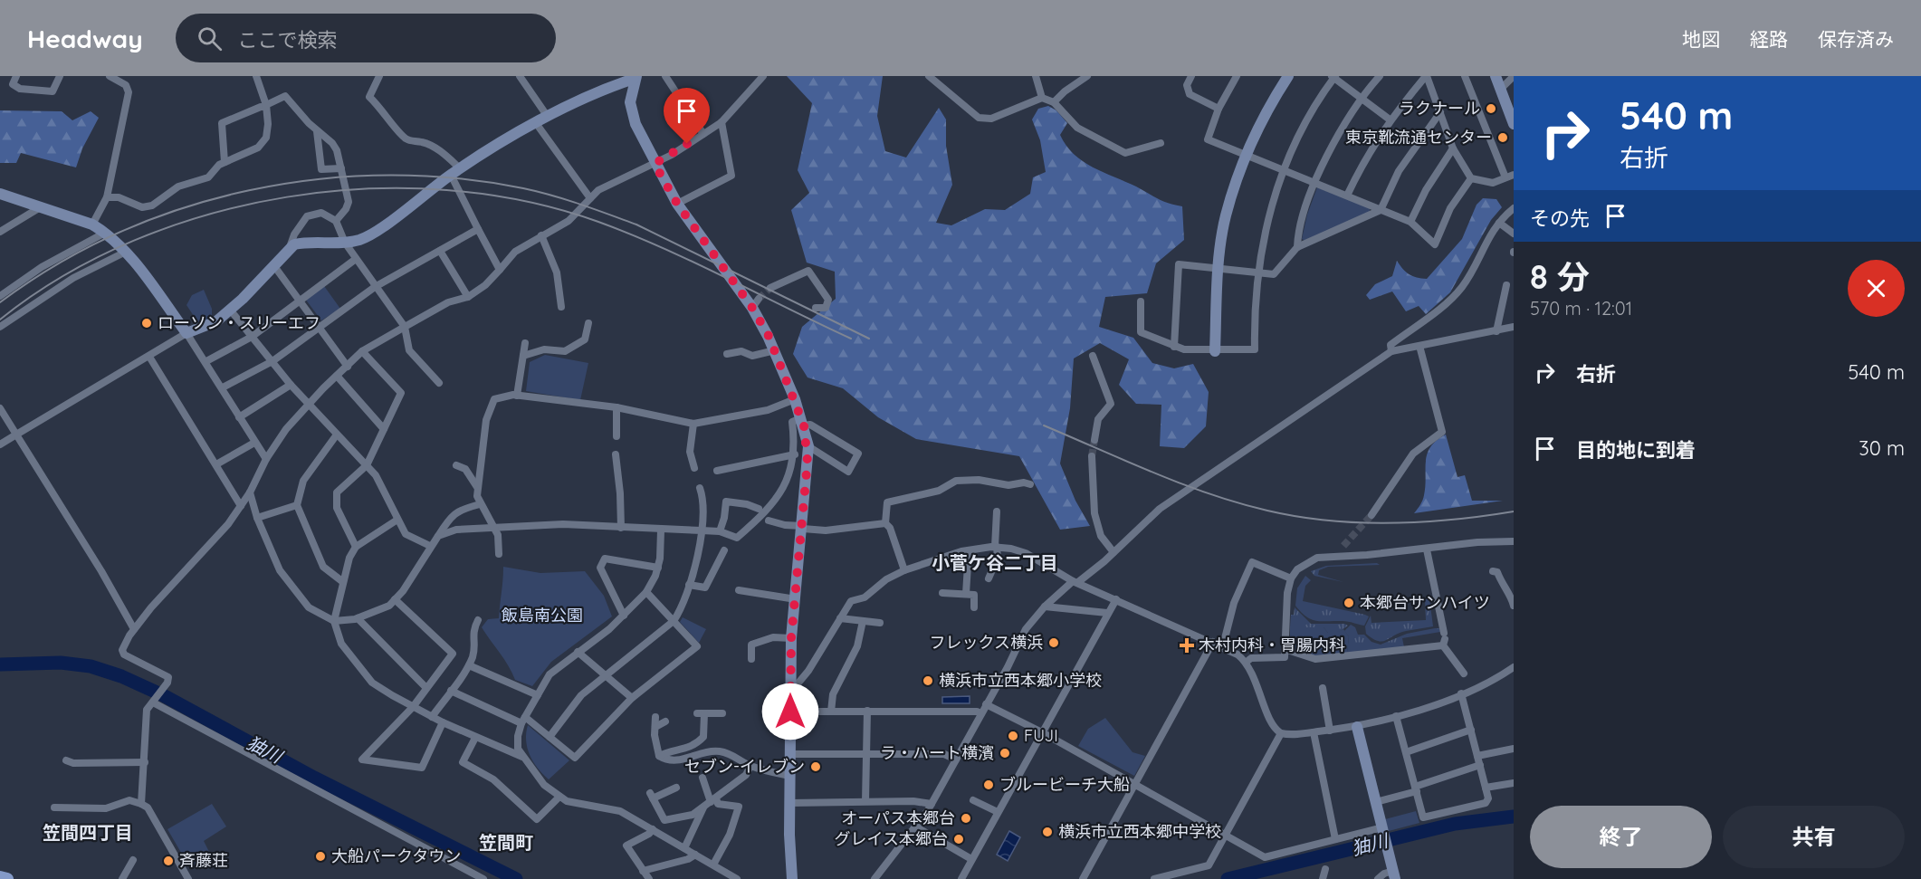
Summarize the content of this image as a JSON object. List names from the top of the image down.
{
  "districts": ["小菅ケ谷二丁目", "笠間四丁目", "笠間町"],
  "water": ["㹨川"],
  "parks": ["飯島南公園"],
  "places": {
    "other": [
      "ラクナール",
      "東京靴流通センター",
      "ローソン・スリーエフ",
      "本郷台サンハイツ",
      "フレックス横浜",
      "横浜市立西本郷小学校",
      "FUJI",
      "ラ・ハート横濱",
      "セブン-イレブン",
      "ブルービーチ大船",
      "オーパス本郷台",
      "横浜市立西本郷中学校",
      "グレイス本郷台",
      "大船パークタウン",
      "斉藤荘"
    ],
    "health": ["木村内科・胃腸内科"]
  },
  "page": {
    "header": "Headway",
    "search": "ここで検索",
    "nav": ["地図", "経路", "保存済み"],
    "turn": ["540 m", "右折"],
    "then": "その先",
    "heading": ["8 分", "570 m · 12:01"],
    "list": [
      {
        "name": "右折",
        "value": "540 m"
      },
      {
        "name": "目的地に到着",
        "value": "30 m"
      }
    ],
    "buttons": ["終了", "共有"]
  }
}
